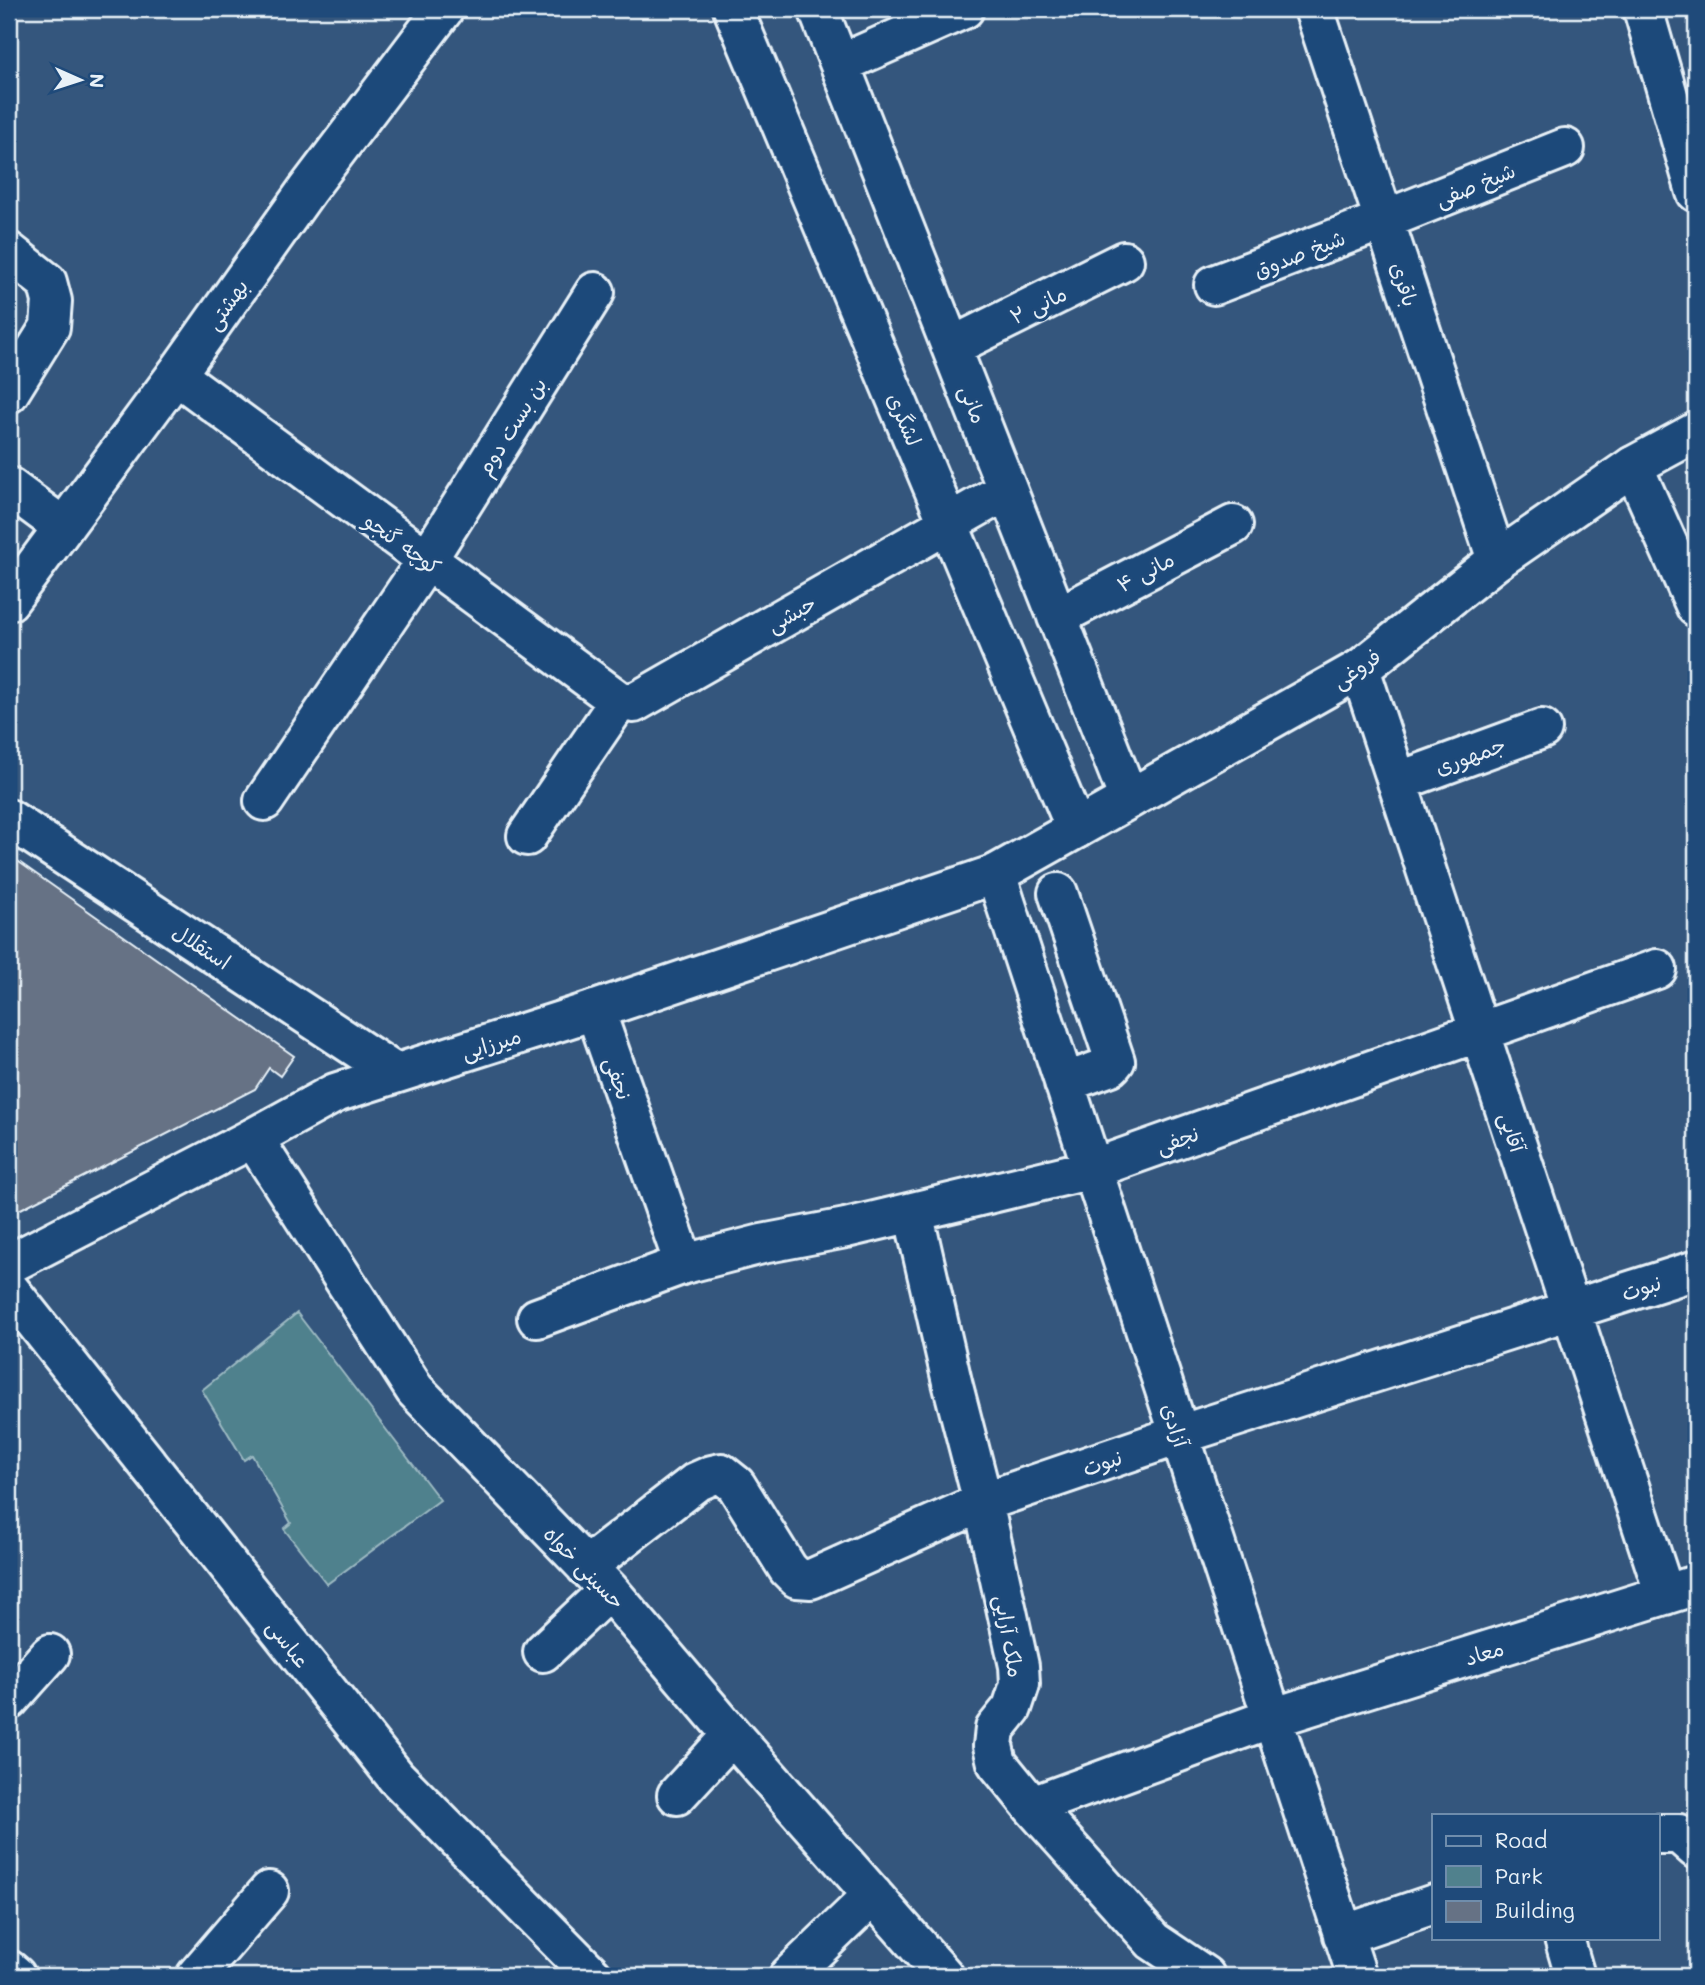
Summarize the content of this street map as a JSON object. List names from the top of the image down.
{
  "streets": {
    "street": [
      "شیخ صفی",
      "شیخ صدوق",
      "باقری",
      "بهشتی",
      "مانی ۲",
      "مانی",
      "لشگری",
      "بن بست دوم",
      "کوچه گنجو",
      "مانی ۴",
      "حبشی",
      "فروغی",
      "جمهوری",
      "استقلال",
      "میرزایی",
      "نجفی",
      "آقایی",
      "نبوت",
      "آزادی",
      "حسینی خواه",
      "ملک آرایی",
      "عباسی",
      "معاد"
    ]
  },
  "crossings": [
    ["شیخ صفی", "شیخ صدوق"],
    ["شیخ صفی", "باقری"],
    ["شیخ صدوق", "باقری"],
    ["باقری", "فروغی"],
    ["بهشتی", "کوچه گنجو"],
    ["مانی ۲", "مانی"],
    ["مانی", "مانی ۴"],
    ["مانی", "حبشی"],
    ["مانی", "فروغی"],
    ["لشگری", "حبشی"],
    ["لشگری", "فروغی"],
    ["بن بست دوم", "کوچه گنجو"],
    ["کوچه گنجو", "حبشی"],
    ["فروغی", "میرزایی"],
    ["فروغی", "آقایی"],
    ["فروغی", "آزادی"],
    ["جمهوری", "آقایی"],
    ["استقلال", "میرزایی"],
    ["میرزایی", "نجفی"],
    ["میرزایی", "آزادی"],
    ["میرزایی", "حسینی خواه"],
    ["نجفی", "آقایی"],
    ["نجفی", "آزادی"],
    ["نجفی", "ملک آرایی"],
    ["آقایی", "نبوت"],
    ["آقایی", "معاد"],
    ["نبوت", "آزادی"],
    ["نبوت", "حسینی خواه"],
    ["نبوت", "ملک آرایی"],
    ["آزادی", "معاد"],
    ["ملک آرایی", "معاد"]
  ],
  "legend": ["Road", "Park", "Building"],
  "north": "right"
}
